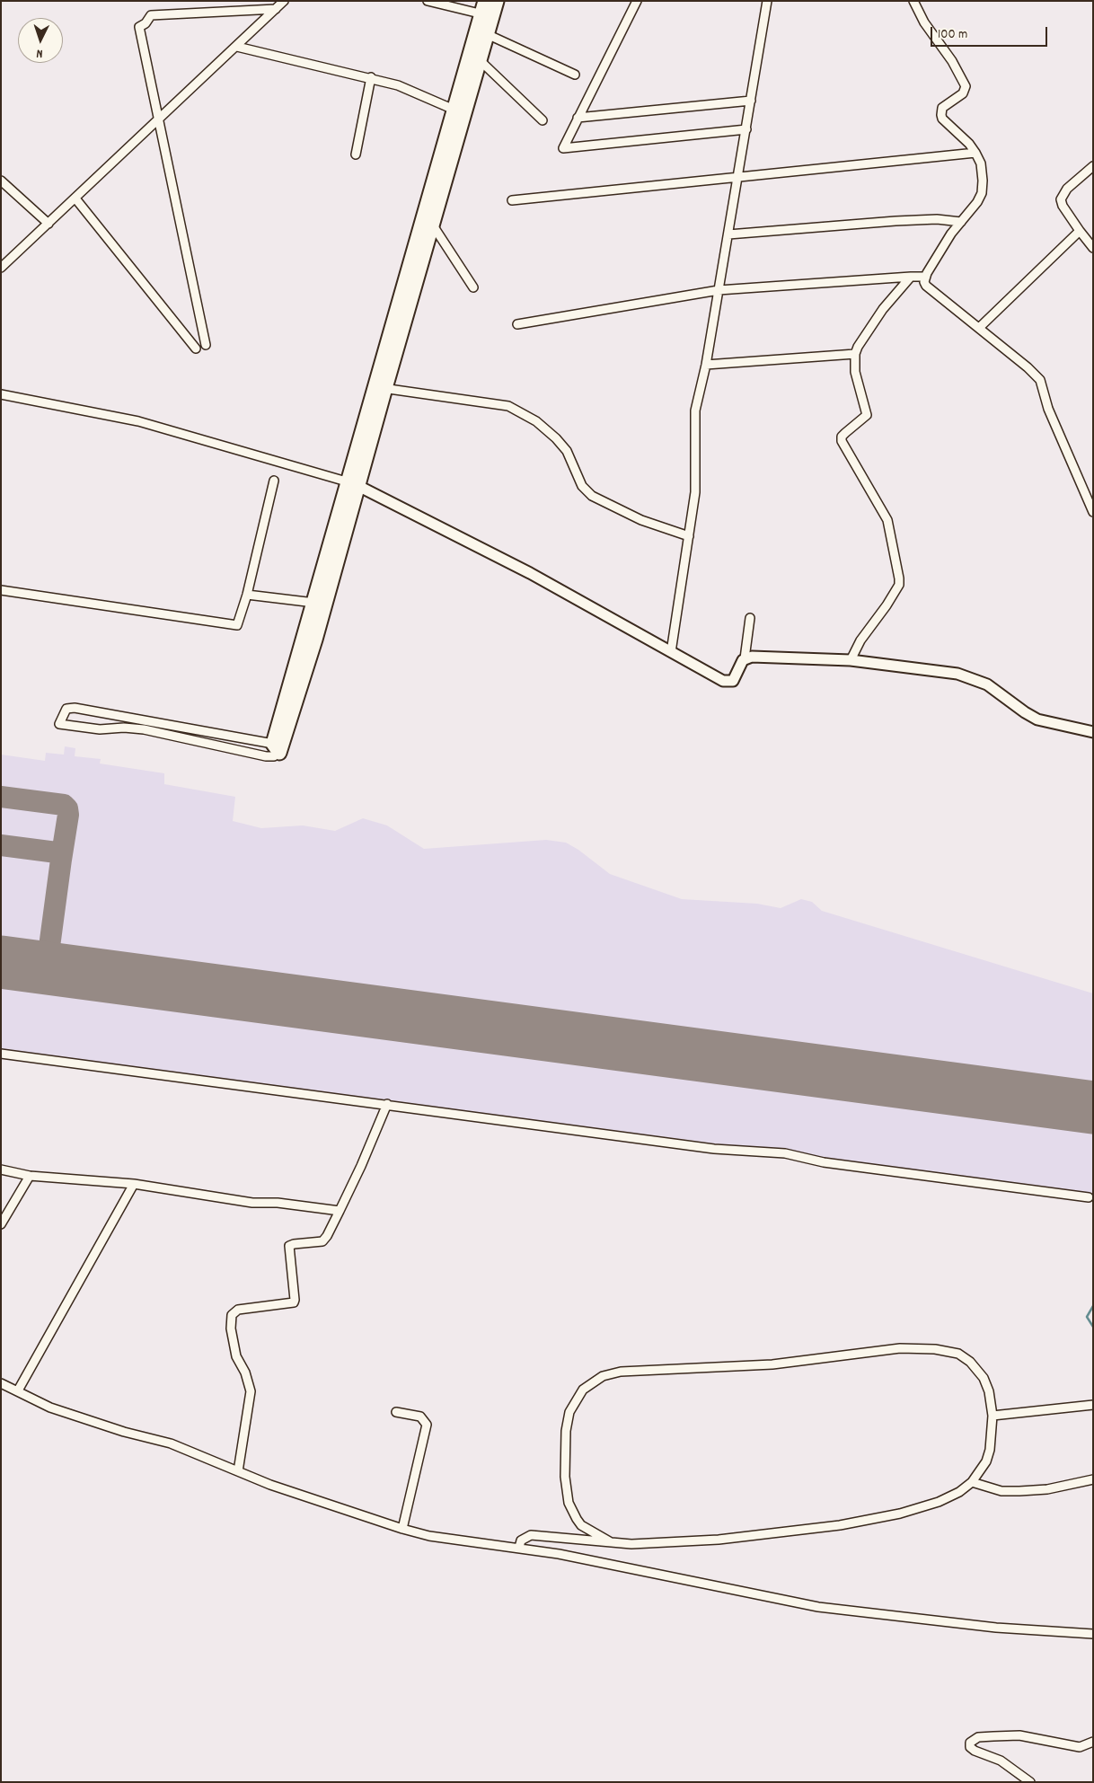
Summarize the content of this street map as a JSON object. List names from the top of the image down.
{
  "scale_bar": "100 m",
  "north": "bottom"
}
